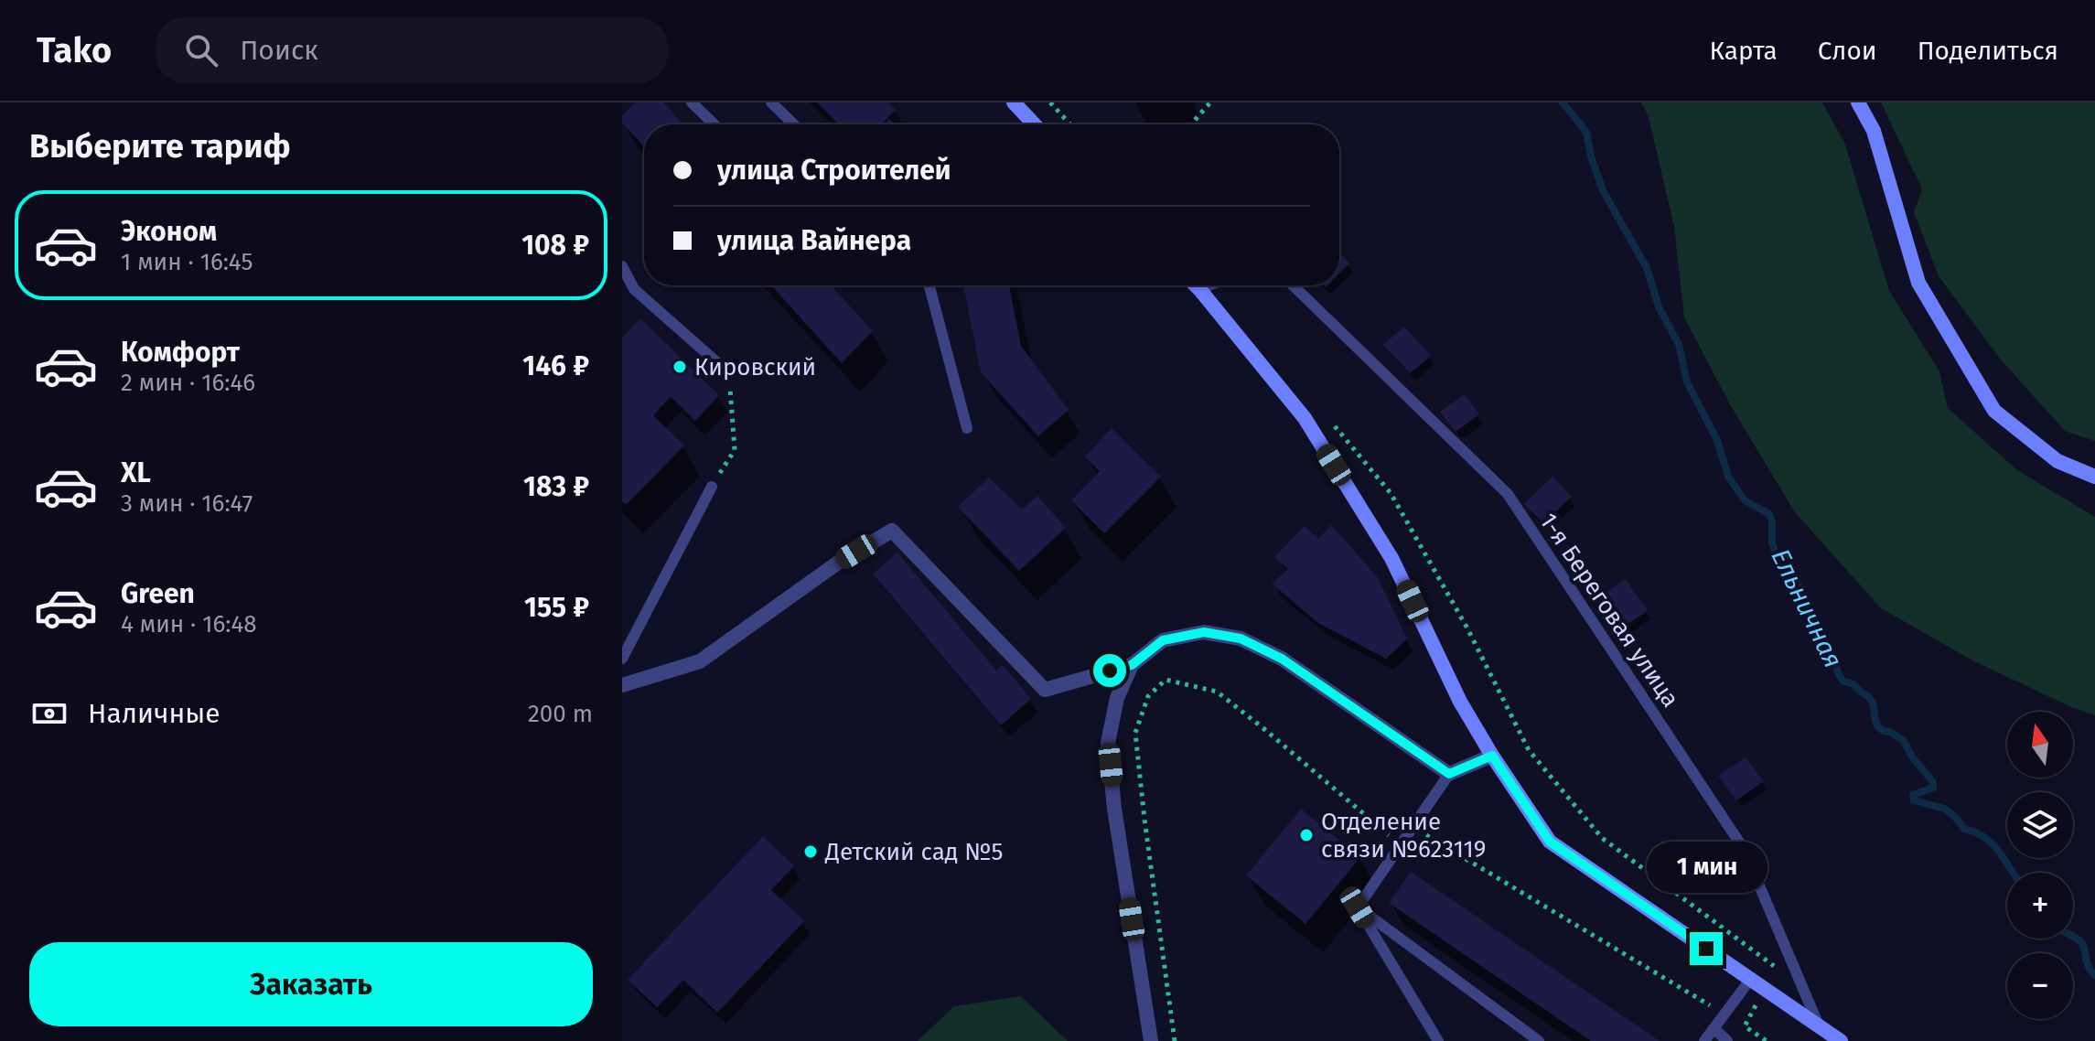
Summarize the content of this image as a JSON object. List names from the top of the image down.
{
  "streets": {
    "lane": ["1-я Береговая улица"]
  },
  "water": ["Ельничная"],
  "places": ["Кировский", "Отделение связи №623119", "Детский сад №5"],
  "north": "top",
  "page": {
    "header": "Tako",
    "search": "Поиск",
    "nav": ["Карта", "Слои", "Поделиться"],
    "heading": "Выберите тариф",
    "banner": ["улица Строителей", "улица Вайнера"],
    "list": [
      {
        "name": "Эконом",
        "note": "1 мин · 16:45",
        "value": "108 ₽"
      },
      {
        "name": "Комфорт",
        "note": "2 мин · 16:46",
        "value": "146 ₽"
      },
      {
        "name": "XL",
        "note": "3 мин · 16:47",
        "value": "183 ₽"
      },
      {
        "name": "Green",
        "note": "4 мин · 16:48",
        "value": "155 ₽"
      }
    ],
    "pay": ["Наличные", "200 m"],
    "map_buttons": ["+", "−"],
    "bubble": "1 мин",
    "buttons": "Заказать"
  }
}
